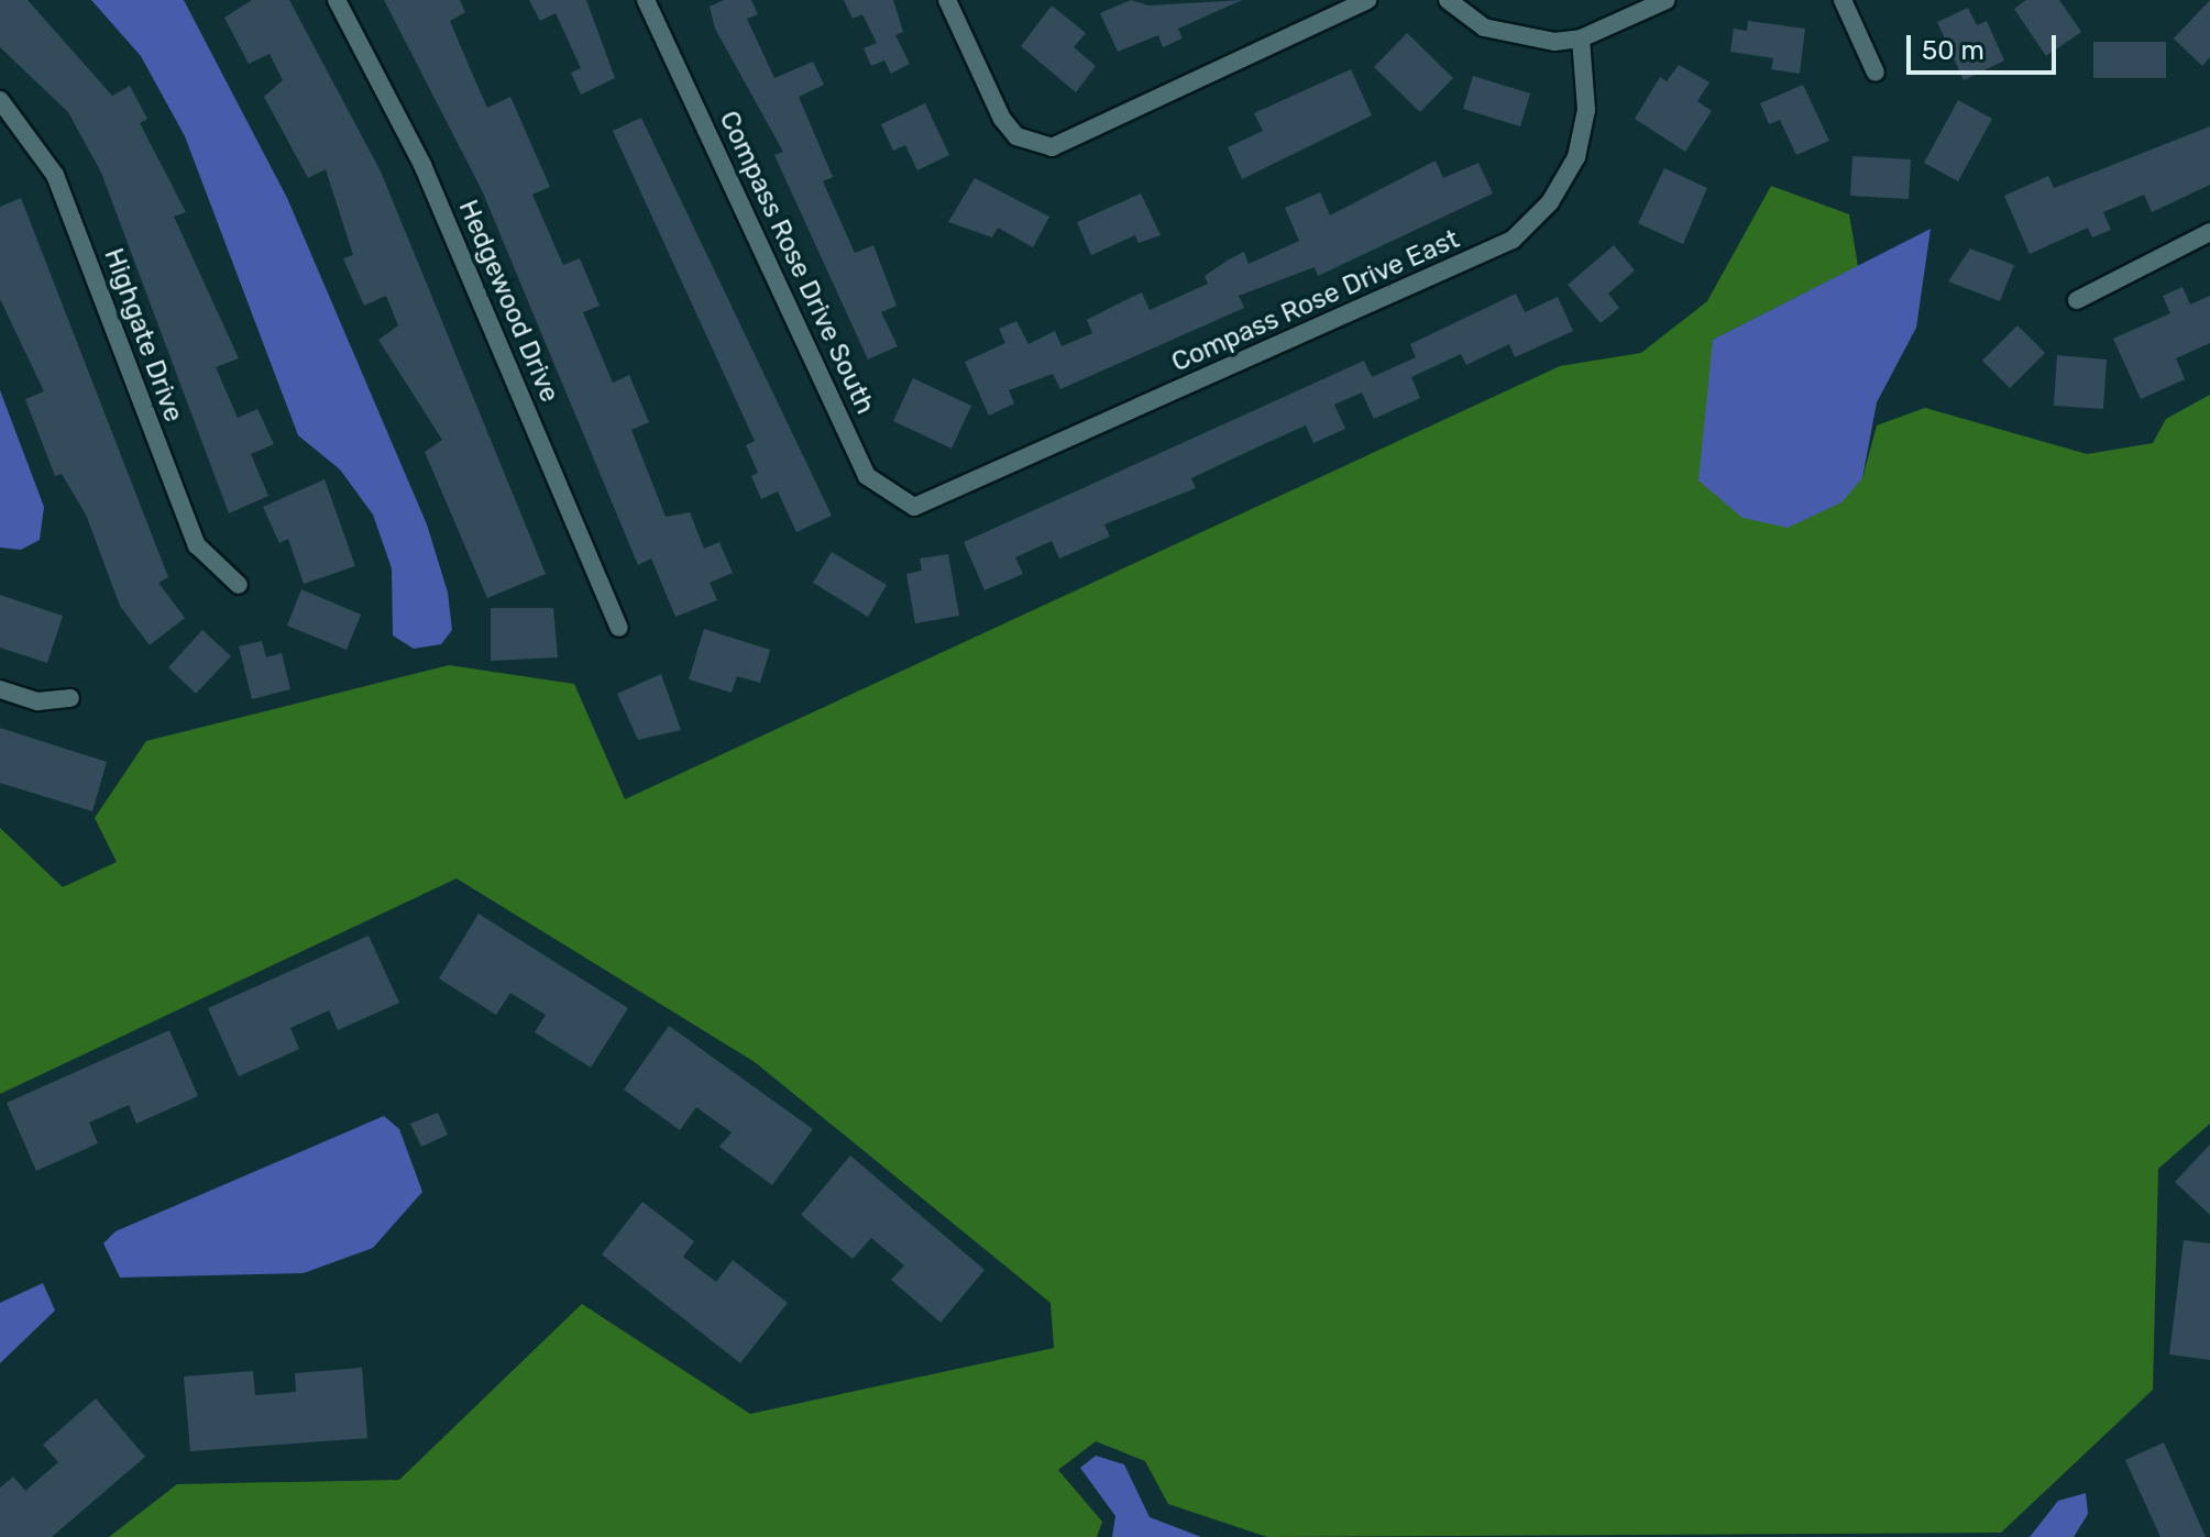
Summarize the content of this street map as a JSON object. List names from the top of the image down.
{
  "streets": {
    "street": [
      "Compass Rose Drive South",
      "Hedgewood Drive",
      "Compass Rose Drive East",
      "Highgate Drive"
    ]
  },
  "crossings": [
    ["Compass Rose Drive South", "Compass Rose Drive East"]
  ],
  "scale_bar": "50 m"
}
